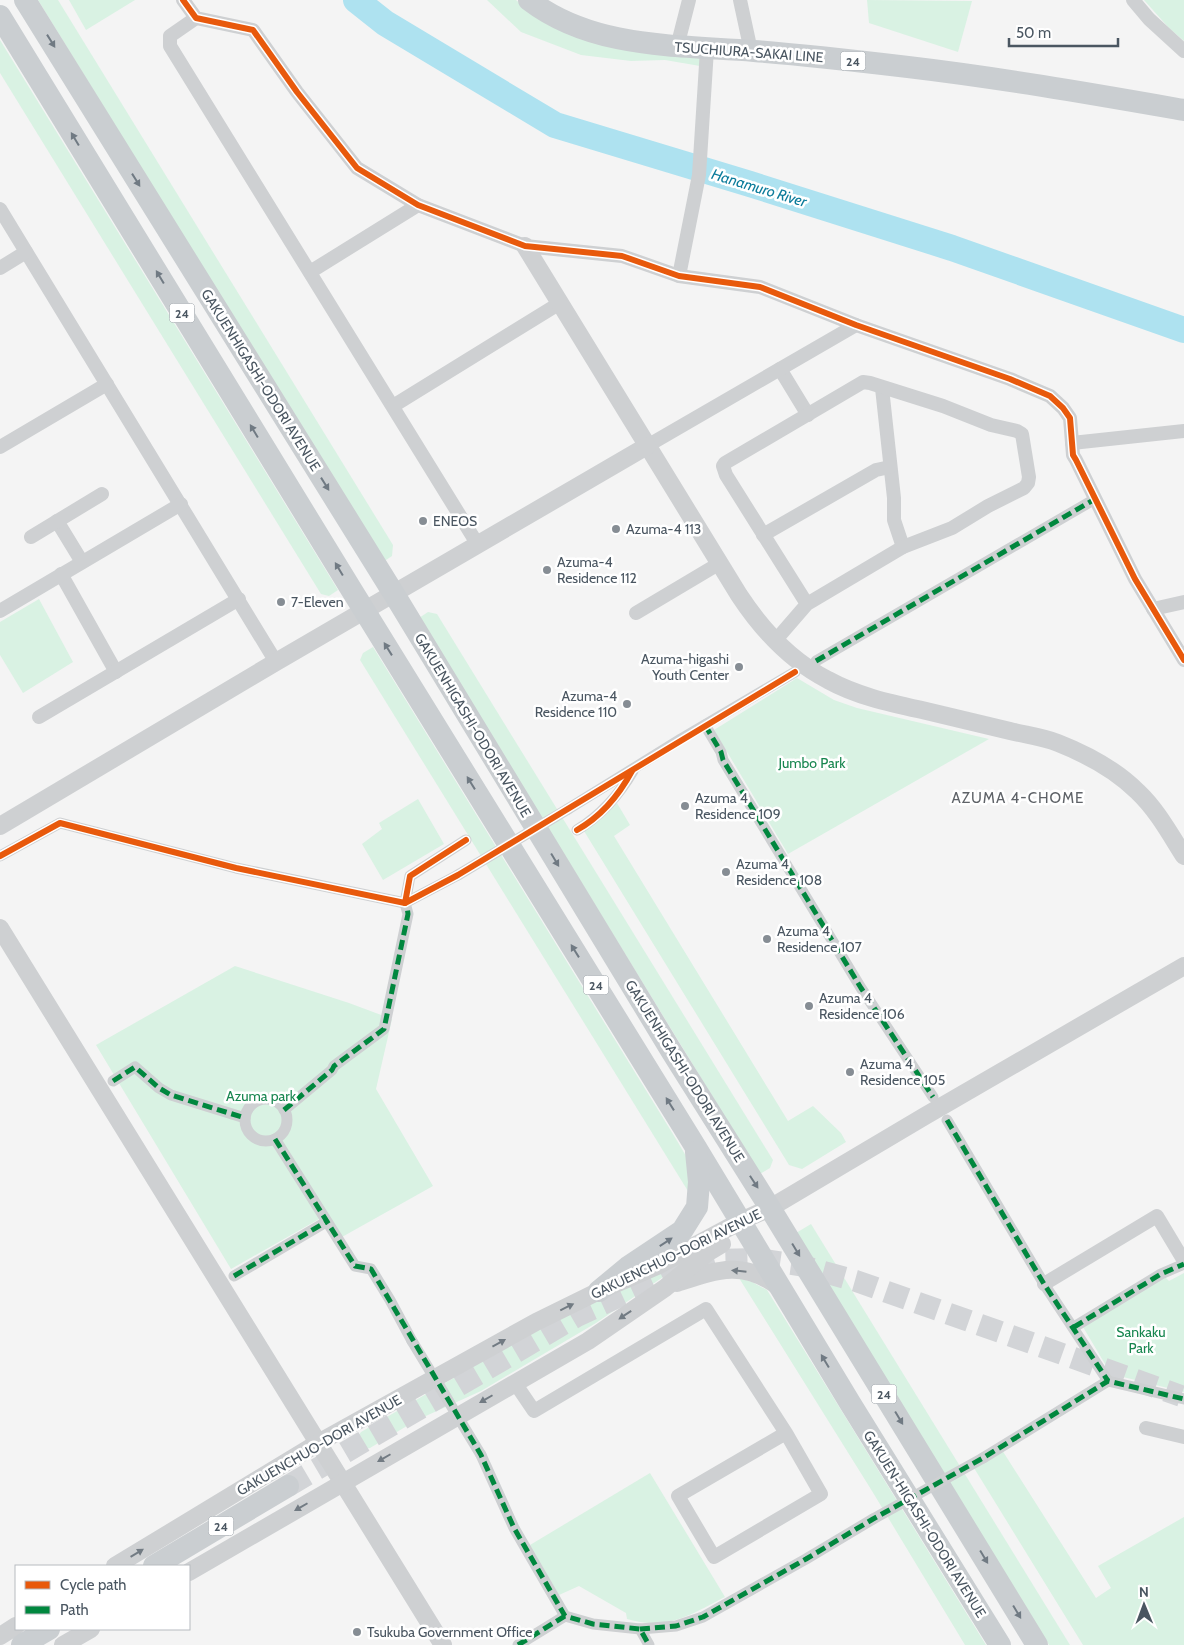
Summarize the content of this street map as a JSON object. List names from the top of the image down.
{
  "streets": {
    "main road": ["TSUCHIURA-SAKAI LINE", "24", "GAKUENHIGASHI-ODORI AVENUE"],
    "street": ["GAKUENCHUO-DORI AVENUE"]
  },
  "crossings": [
    ["24", "GAKUENCHUO-DORI AVENUE"],
    ["GAKUENHIGASHI-ODORI AVENUE", "GAKUENCHUO-DORI AVENUE"]
  ],
  "districts": ["AZUMA 4-CHOME"],
  "water": ["Hanamuro River"],
  "parks": ["Jumbo Park", "Azuma park", "Sankaku Park"],
  "places": [
    "ENEOS",
    "Azuma-4 113",
    "Azuma-4 Residence 112",
    "7-Eleven",
    "Azuma-higashi Youth Center",
    "Azuma-4 Residence 110",
    "Azuma 4 Residence 109",
    "Azuma 4 Residence 108",
    "Azuma 4 Residence 107",
    "Azuma 4 Residence 106",
    "Azuma 4 Residence 105",
    "Tsukuba Government Office"
  ],
  "legend": ["Cycle path", "Path"],
  "scale_bar": "50 m",
  "north": "top"
}
